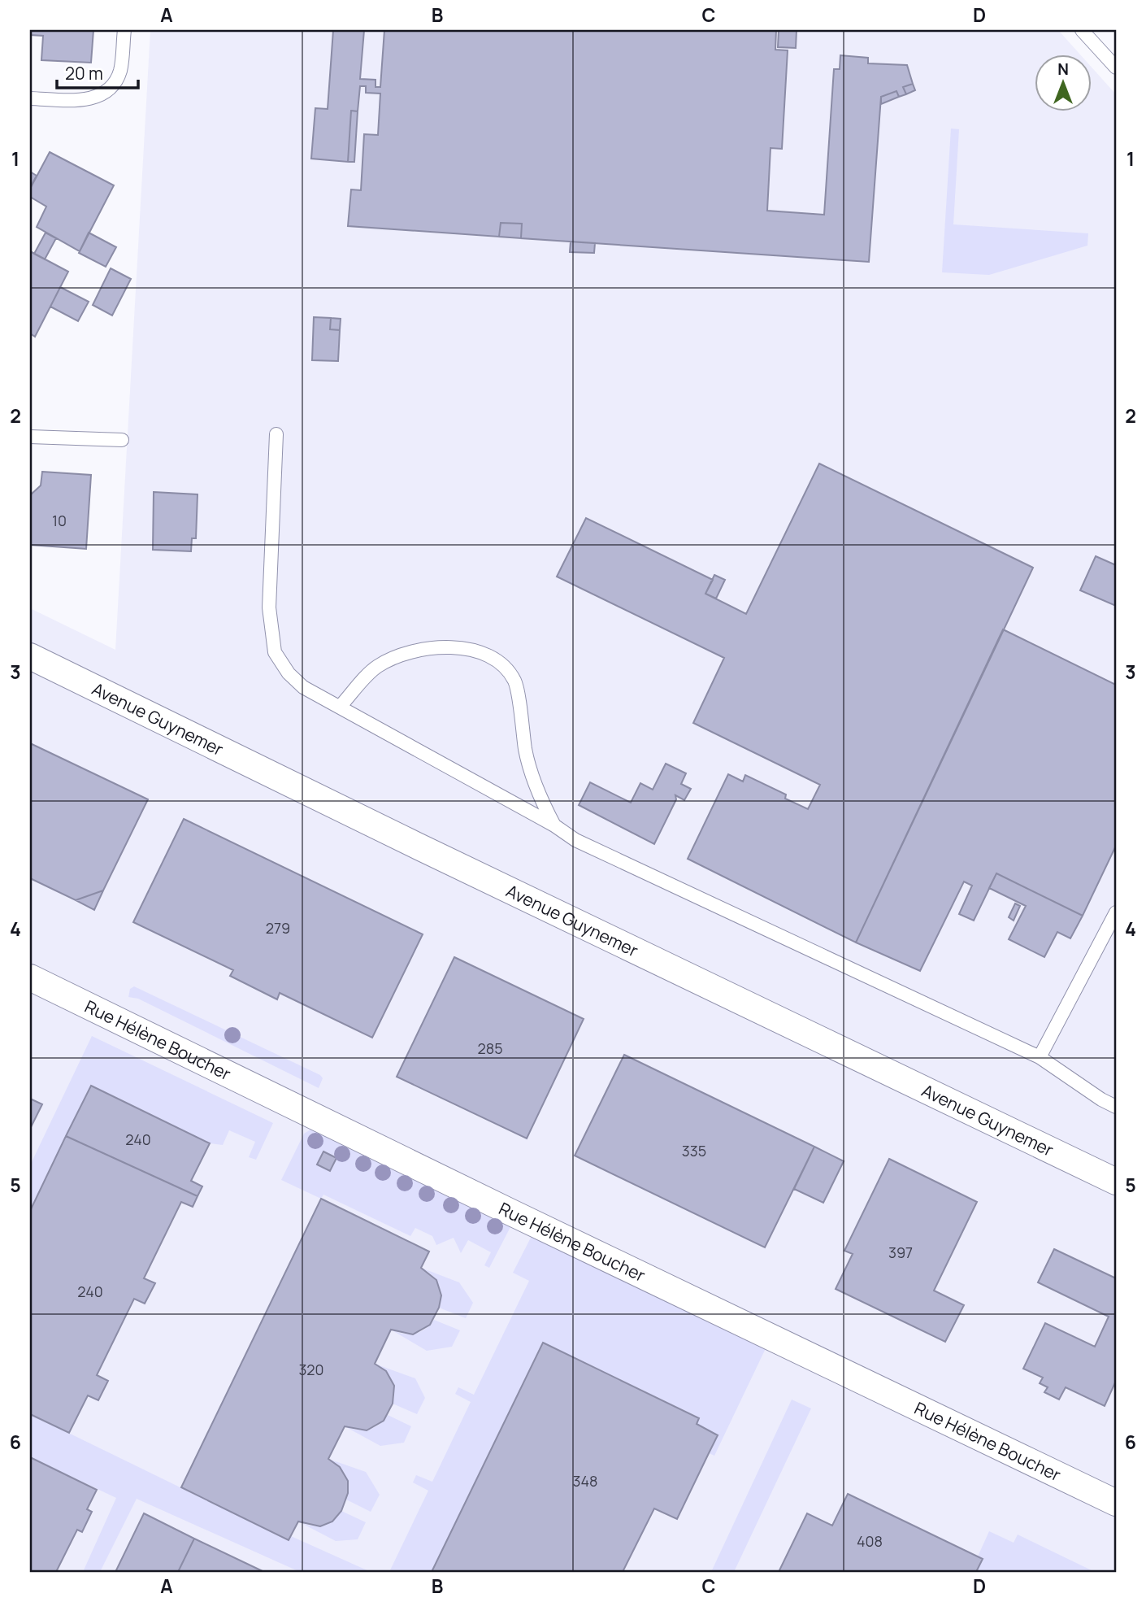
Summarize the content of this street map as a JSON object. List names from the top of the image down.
{
  "streets": {
    "street": ["Avenue Guynemer", "Rue Hélène Boucher"]
  },
  "house_numbers": [
    "10",
    "279",
    "285",
    "240",
    "335",
    "397",
    "240",
    "320",
    "348",
    "408"
  ],
  "scale_bar": "20 m",
  "north": "top",
  "grid": {
    "columns": [
      "A",
      "B",
      "C",
      "D"
    ],
    "rows": [
      "1",
      "2",
      "3",
      "4",
      "5",
      "6"
    ]
  }
}
